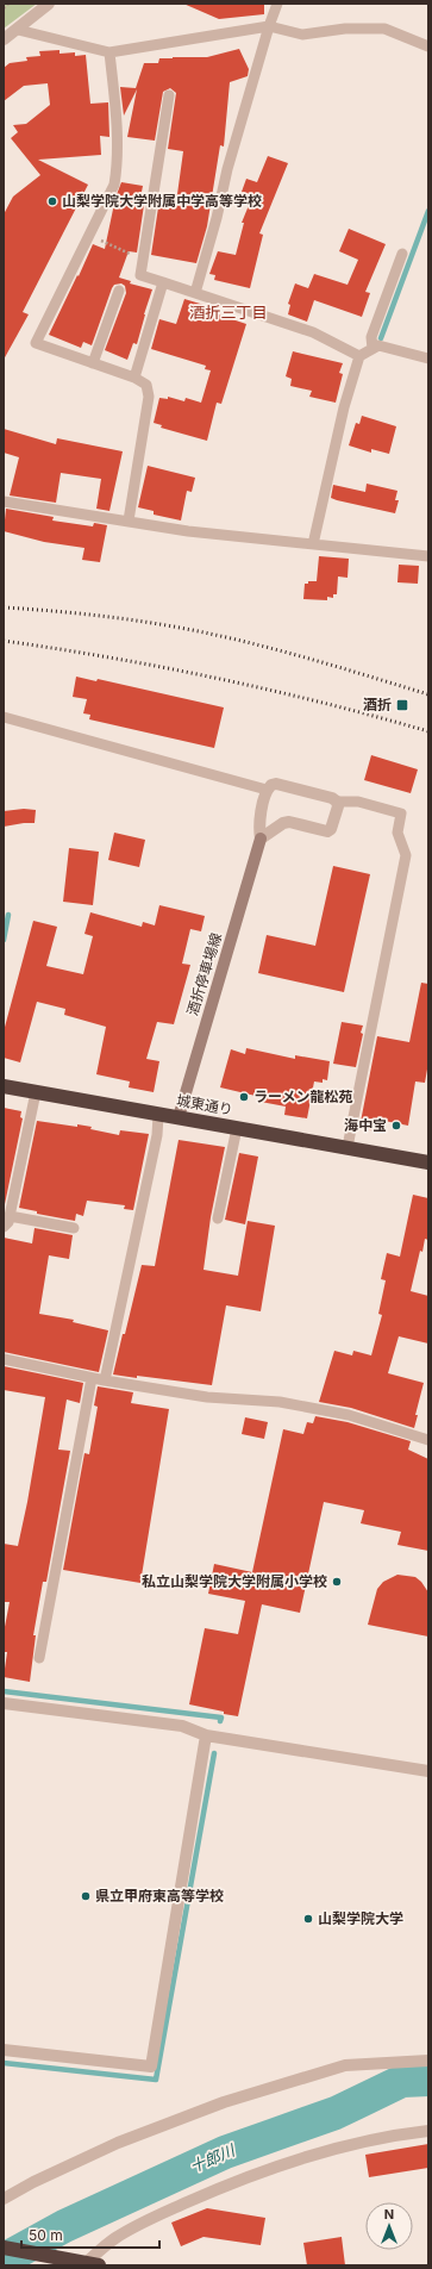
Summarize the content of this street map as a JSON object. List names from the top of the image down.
{
  "streets": {
    "highway": ["城東通り"],
    "main road": ["酒折停車場線"]
  },
  "crossings": [
    ["酒折停車場線", "城東通り"]
  ],
  "districts": ["酒折三丁目"],
  "water": ["十郎川"],
  "places": {
    "other": [
      "山梨学院大学附属中学高等学校",
      "ラーメン龍松苑",
      "海中宝",
      "私立山梨学院大学附属小学校",
      "県立甲府東高等学校",
      "山梨学院大学"
    ],
    "transit": ["酒折"]
  },
  "scale_bar": "50 m",
  "north": "top"
}
